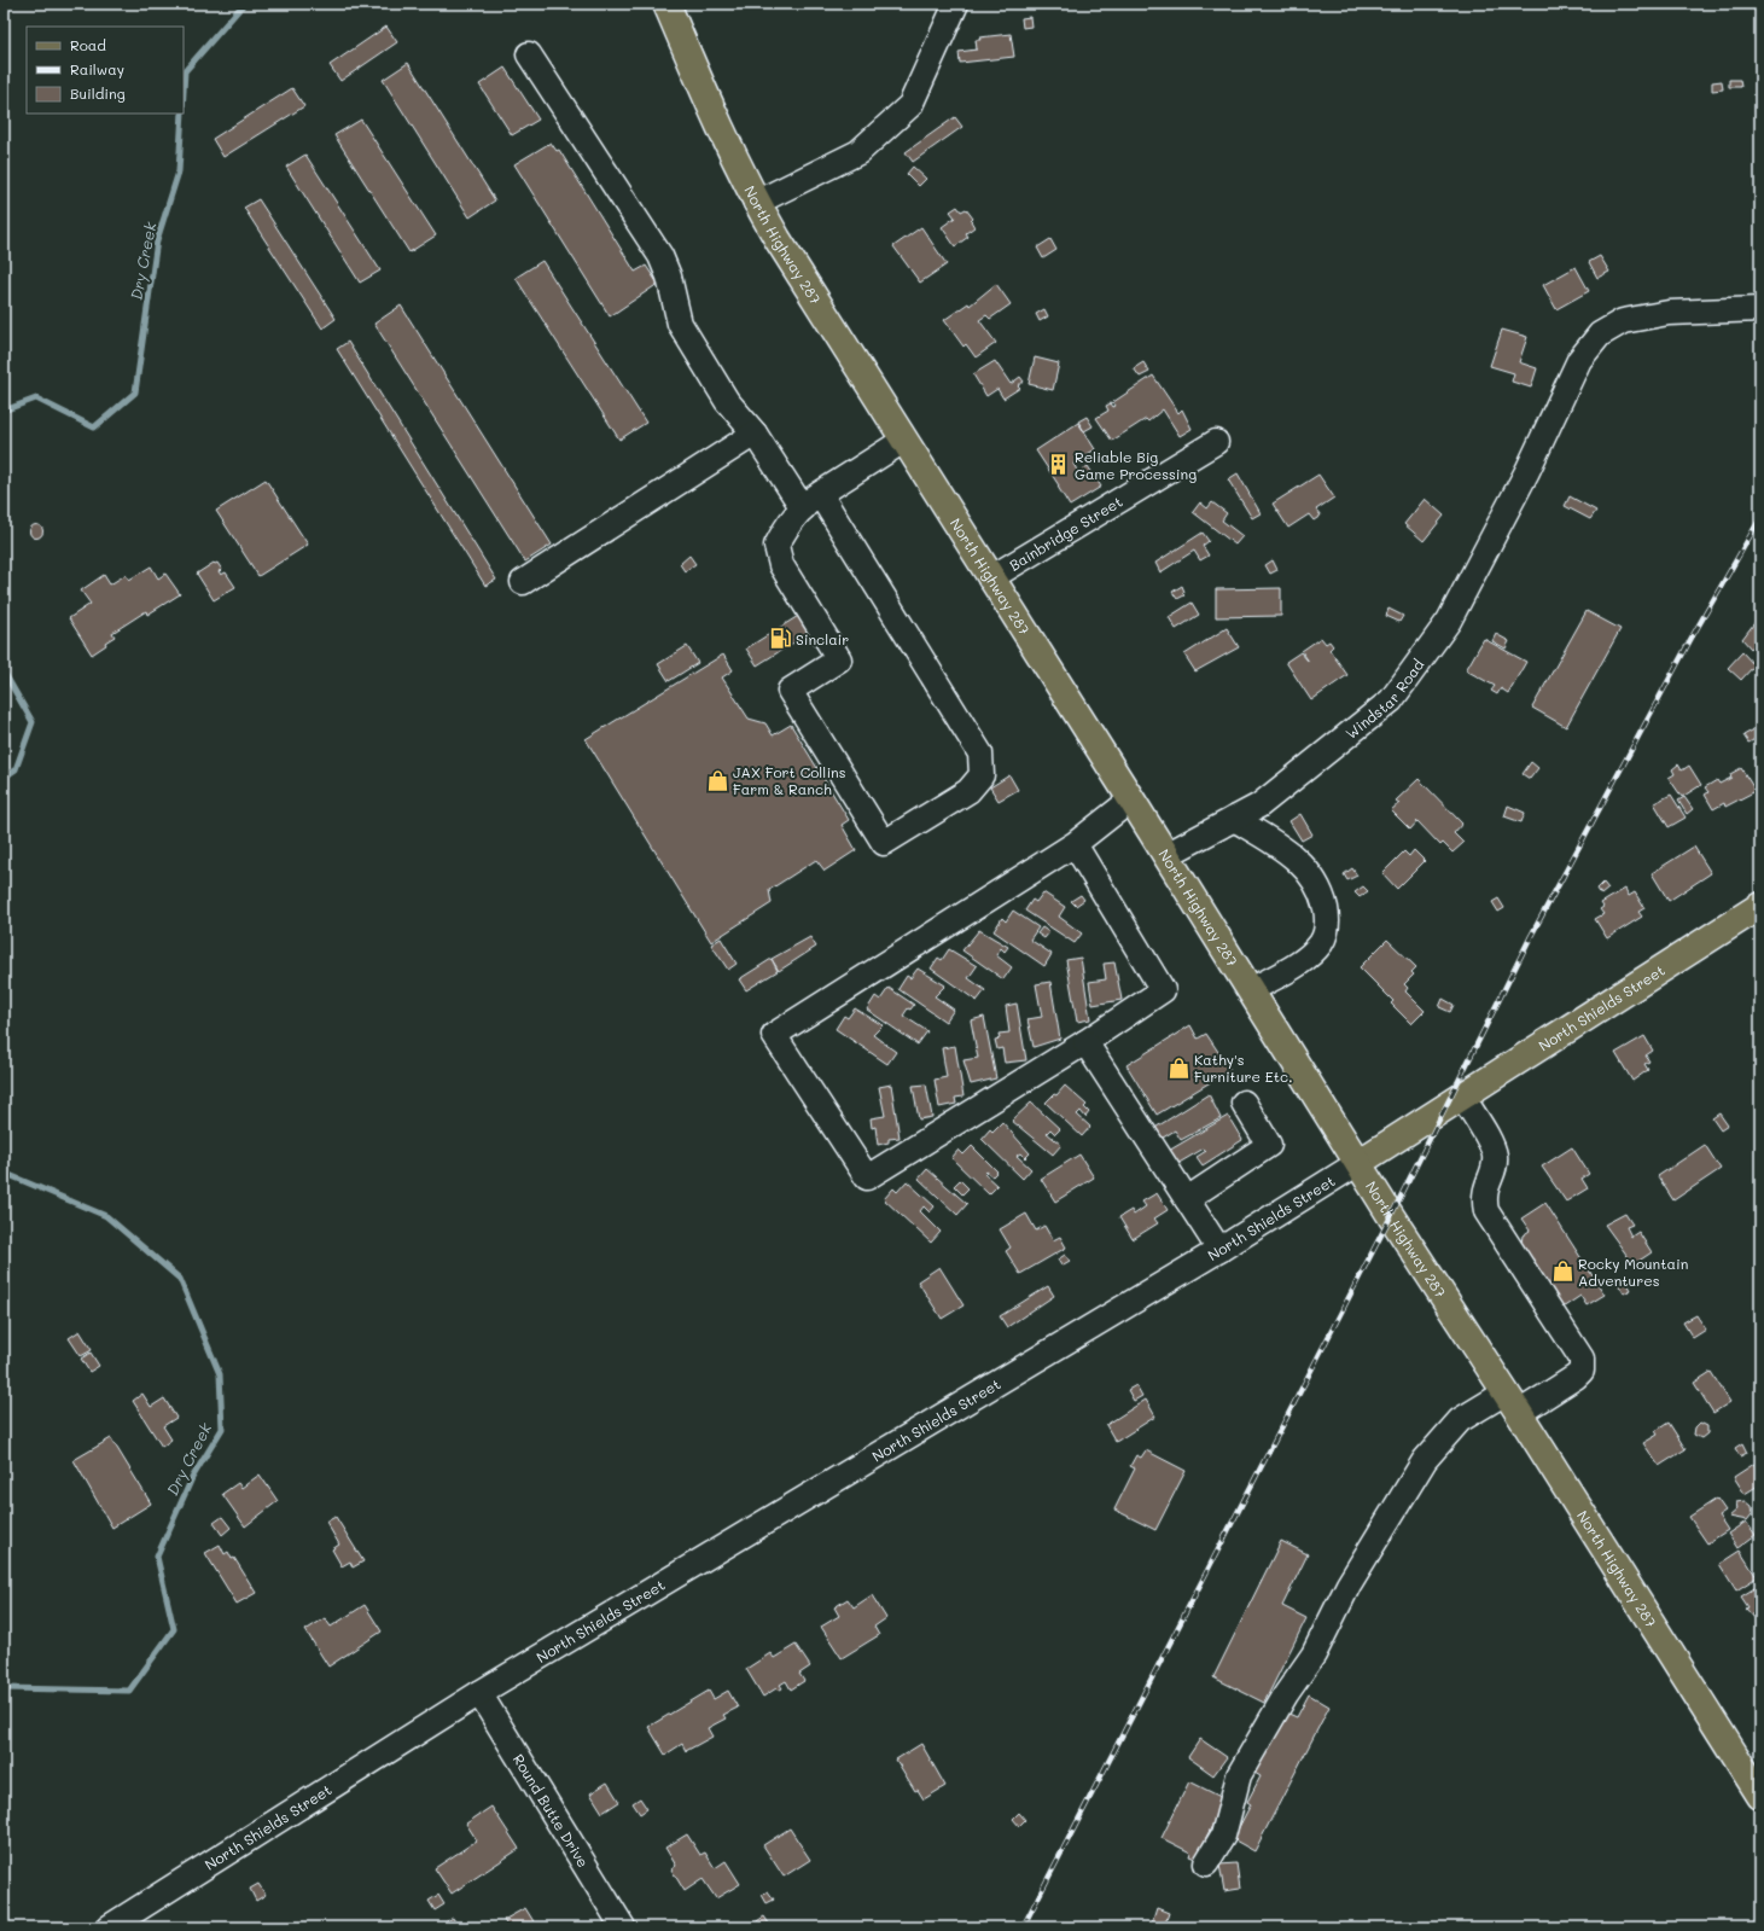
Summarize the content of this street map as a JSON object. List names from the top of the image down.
{
  "streets": {
    "main road": ["North Highway 287", "North Shields Street"],
    "street": ["Bainbridge Street", "Windstar Road", "Round Butte Drive"]
  },
  "crossings": [
    ["North Highway 287", "Bainbridge Street"],
    ["North Highway 287", "Windstar Road"],
    ["North Highway 287", "North Shields Street"],
    ["North Shields Street", "Round Butte Drive"]
  ],
  "water": ["Dry Creek"],
  "places": {
    "building": ["Reliable Big Game Processing"],
    "fuel station": ["Sinclair"],
    "shop": ["JAX Fort Collins Farm & Ranch", "Kathy's Furniture Etc.", "Rocky Mountain Adventures"]
  },
  "legend": ["Road", "Railway", "Building"]
}
